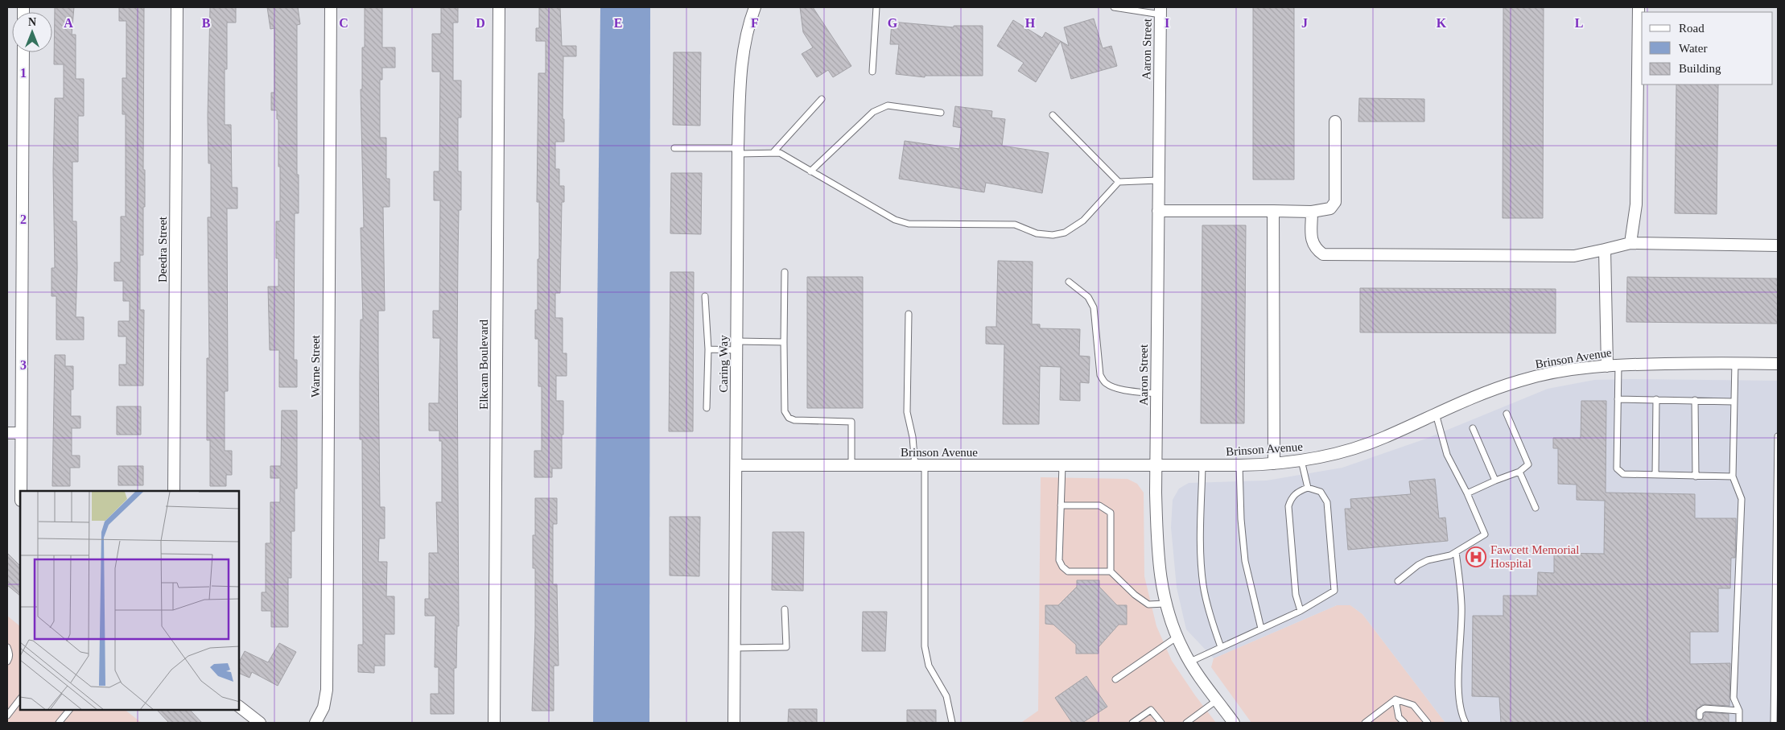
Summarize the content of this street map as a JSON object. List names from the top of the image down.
{
  "streets": {
    "street": [
      "Aaron Street",
      "Deedra Street",
      "Brinson Avenue",
      "Caring Way",
      "Elkcam Boulevard",
      "Warne Street"
    ]
  },
  "crossings": [
    ["Aaron Street", "Brinson Avenue"],
    ["Brinson Avenue", "Caring Way"]
  ],
  "places": {
    "hospital": ["Fawcett Memorial Hospital"]
  },
  "legend": ["Road", "Water", "Building"],
  "north": "top",
  "grid": {
    "columns": [
      "A",
      "B",
      "C",
      "D",
      "E",
      "F",
      "G",
      "H",
      "I",
      "J",
      "K",
      "L"
    ],
    "rows": ["1", "2", "3"]
  }
}
